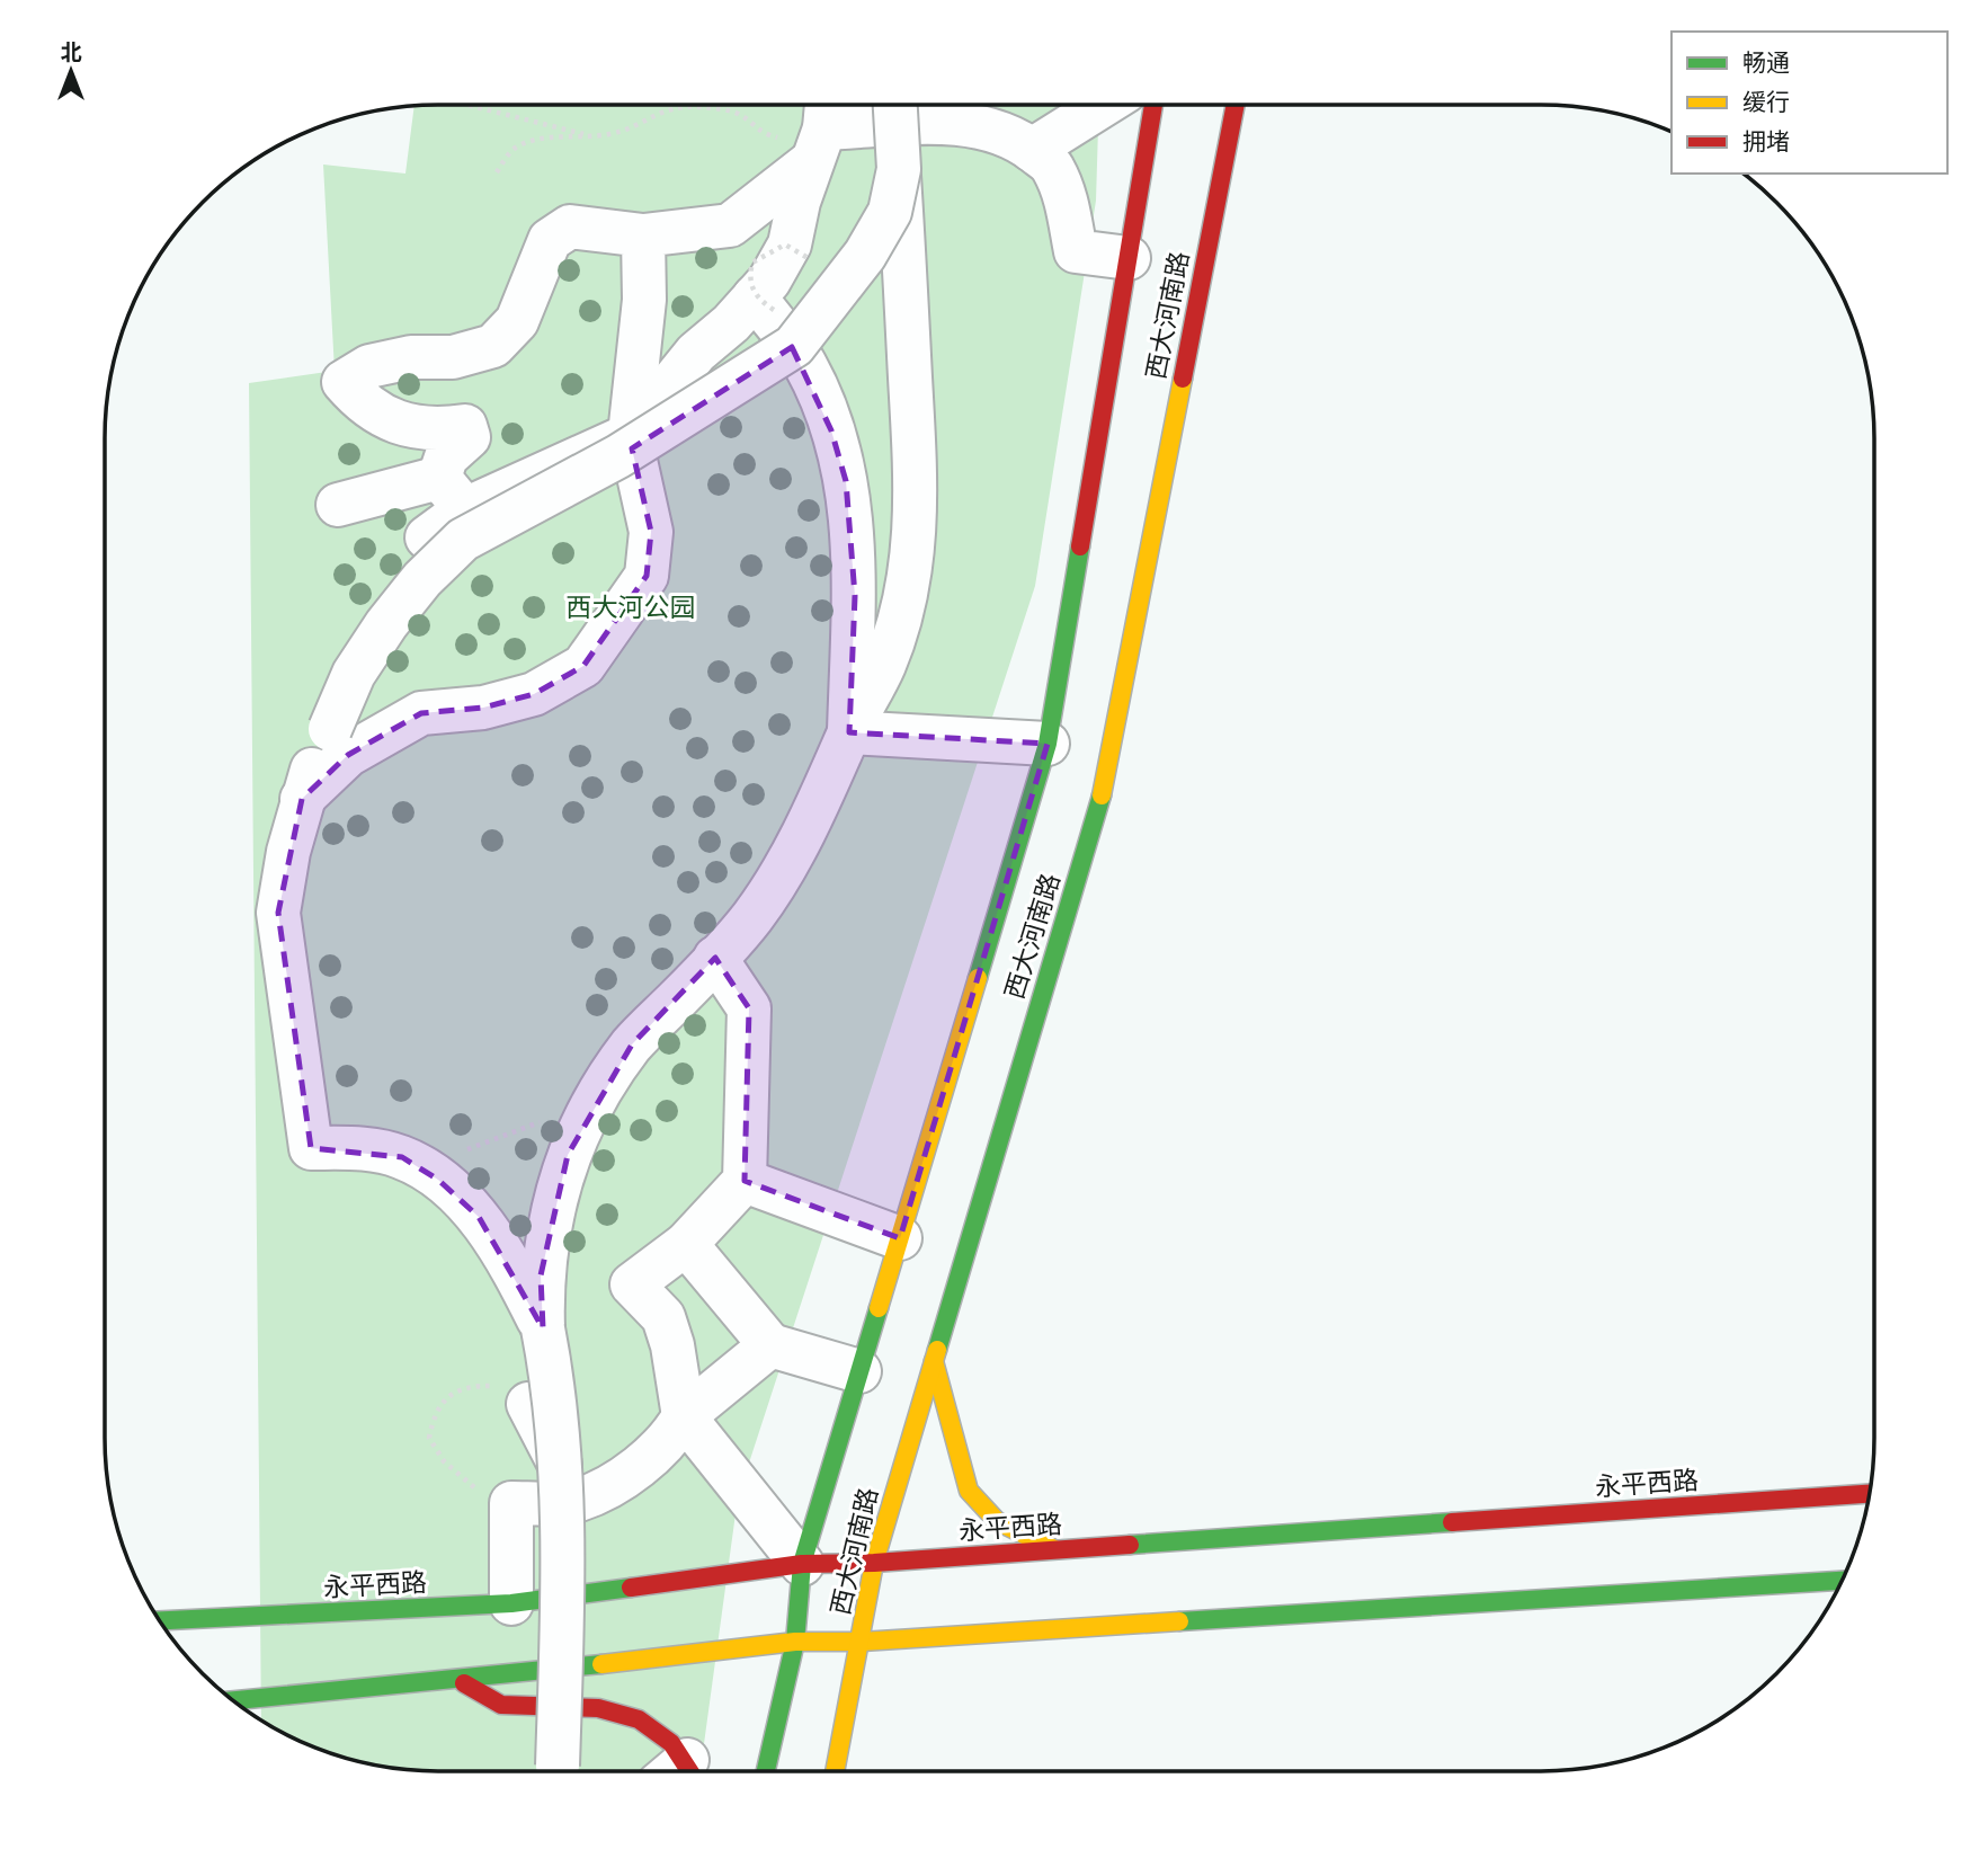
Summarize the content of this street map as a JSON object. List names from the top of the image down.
{
  "streets": {
    "street": ["西大河南路", "永平西路"]
  },
  "crossings": [
    ["西大河南路", "永平西路"]
  ],
  "parks": ["西大河公园"],
  "legend": ["畅通", "缓行", "拥堵"],
  "north": "top"
}
